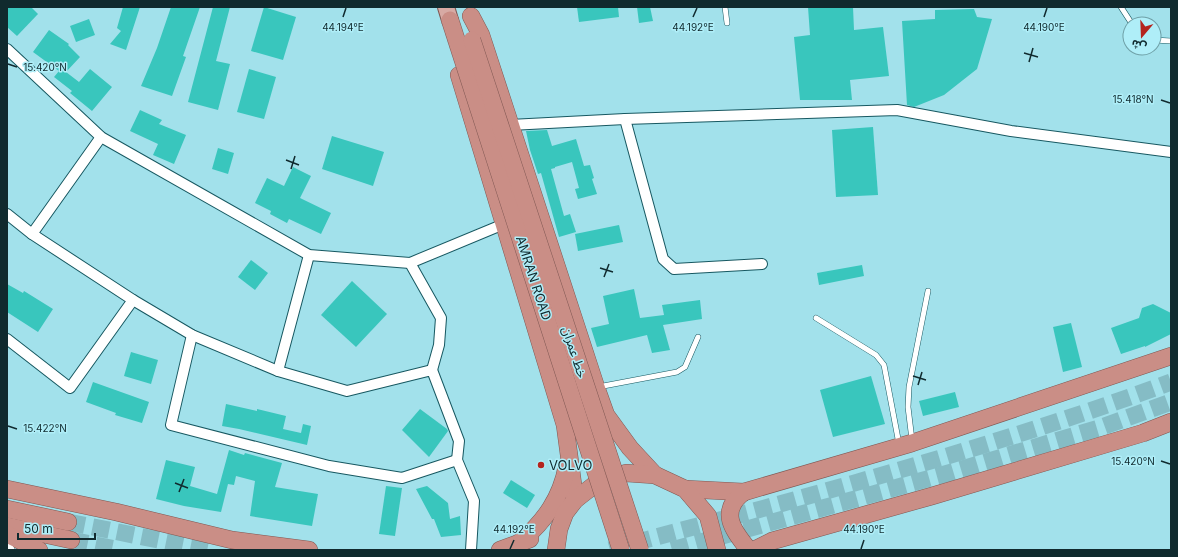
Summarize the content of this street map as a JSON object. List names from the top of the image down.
{
  "streets": {
    "highway": ["AMRAN ROAD", "خط عمران"]
  },
  "places": ["VOLVO"],
  "scale_bar": "50 m",
  "north": "bottom",
  "coordinates": [
    "44.194°E",
    "44.192°E",
    "44.190°E",
    "15.420°N",
    "15.418°N",
    "15.422°N"
  ]
}
